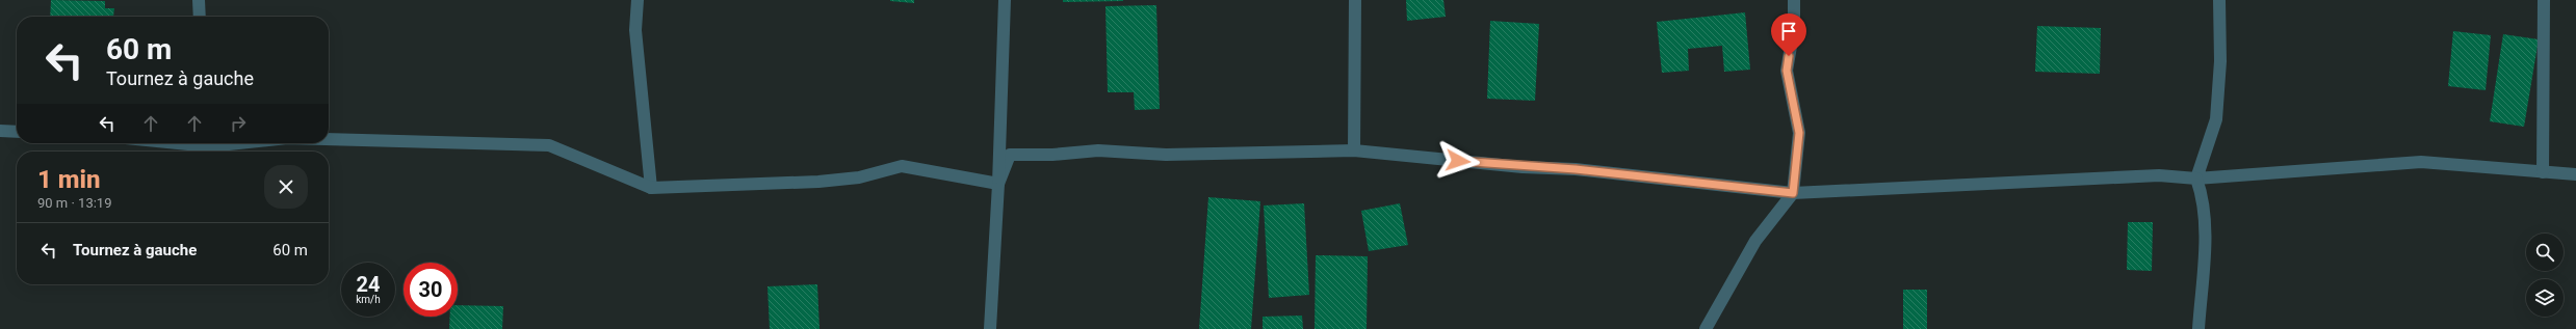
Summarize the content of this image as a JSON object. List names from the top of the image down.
{
  "page": {
    "turn": ["60 m", "Tournez à gauche"],
    "heading": ["1 min", "90 m · 13:19"],
    "list": [
      {
        "name": "Tournez à gauche",
        "value": "60 m"
      }
    ],
    "speed": "24 km/h",
    "limit": "30"
  }
}
